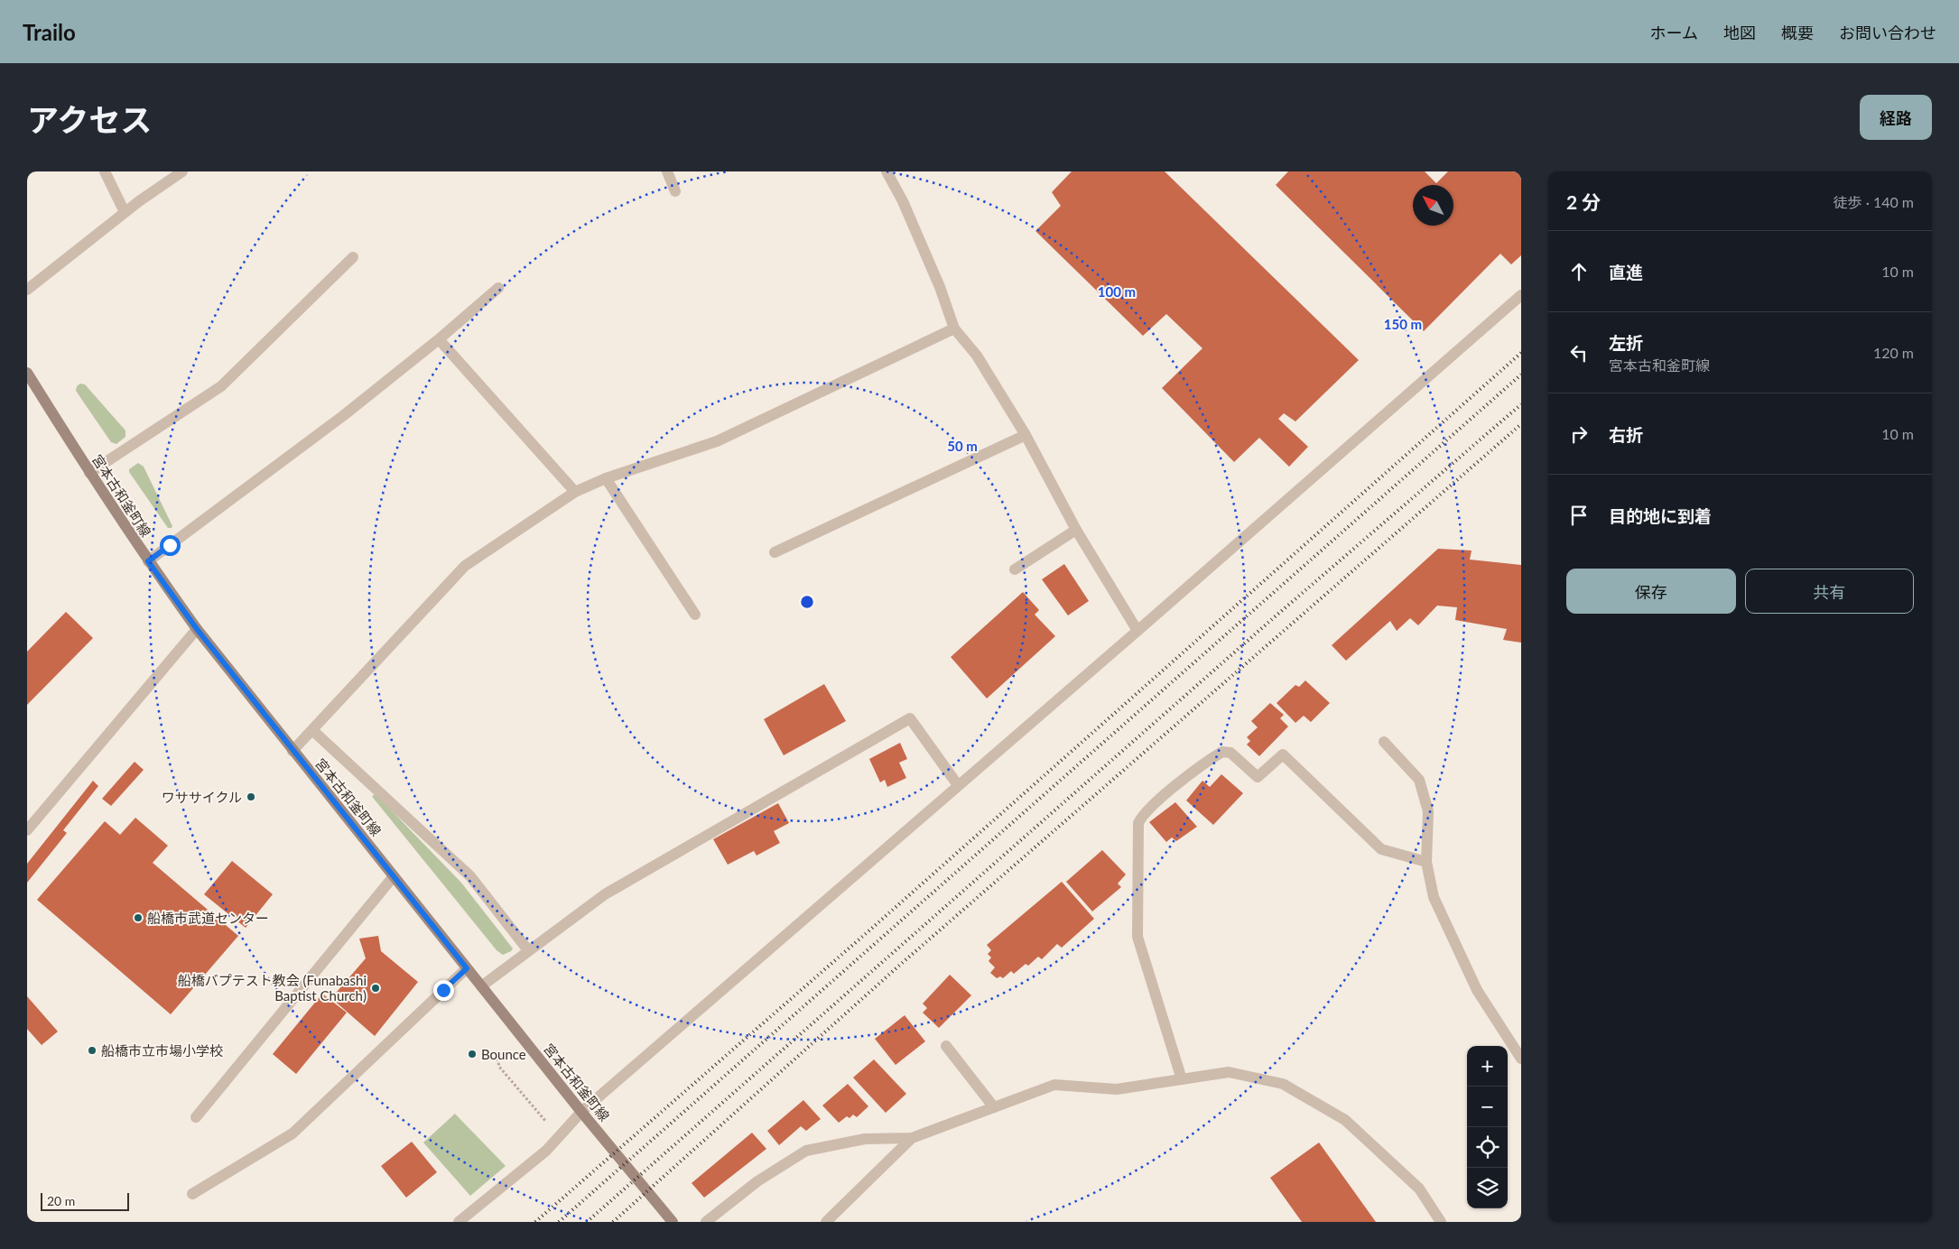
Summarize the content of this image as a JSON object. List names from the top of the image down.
{
  "streets": {
    "street": ["宮本古和釜町線"]
  },
  "places": [
    "ワササイクル",
    "船橋市武道センター",
    "船橋バプテスト教会 (Funabashi Baptist Church)",
    "船橋市立市場小学校",
    "Bounce"
  ],
  "scale_bar": "20 m",
  "north": "top left",
  "page": {
    "header": "Trailo",
    "nav": [
      "ホーム",
      "地図",
      "概要",
      "お問い合わせ"
    ],
    "title": "アクセス",
    "buttons": [
      "経路",
      ["保存", "共有"]
    ],
    "heading": ["2 分", "徒歩 · 140 m"],
    "list": [
      ["直進", "10 m"],
      ["左折", "宮本古和釜町線", "120 m"],
      ["右折", "10 m"],
      "目的地に到着"
    ],
    "map_buttons": ["+", "−"],
    "scale": "20 m"
  },
  "rings": ["100 m", "150 m", "50 m"]
}
